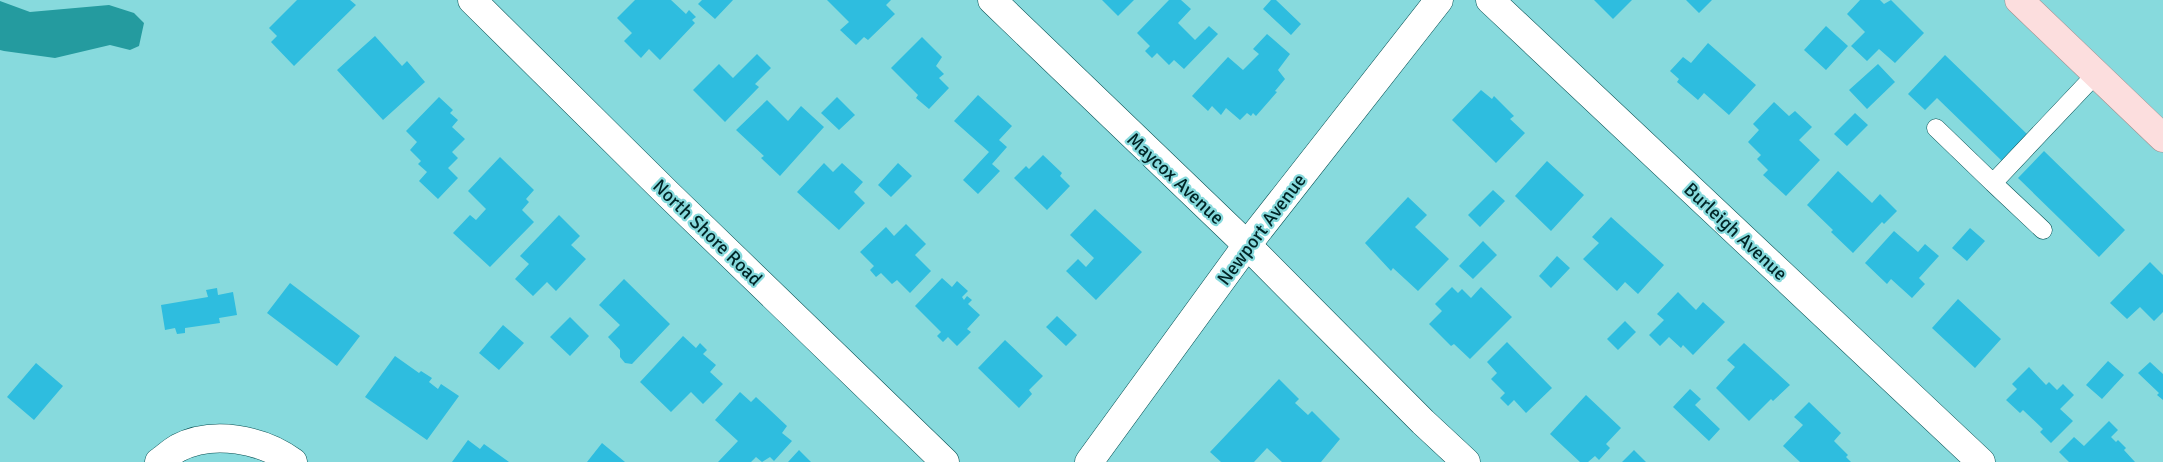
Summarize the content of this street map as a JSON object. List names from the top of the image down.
{
  "streets": {
    "street": [
      "Maycox Avenue",
      "Newport Avenue",
      "Burleigh Avenue",
      "North Shore Road"
    ]
  },
  "crossings": [
    ["Maycox Avenue", "Newport Avenue"]
  ]
}
